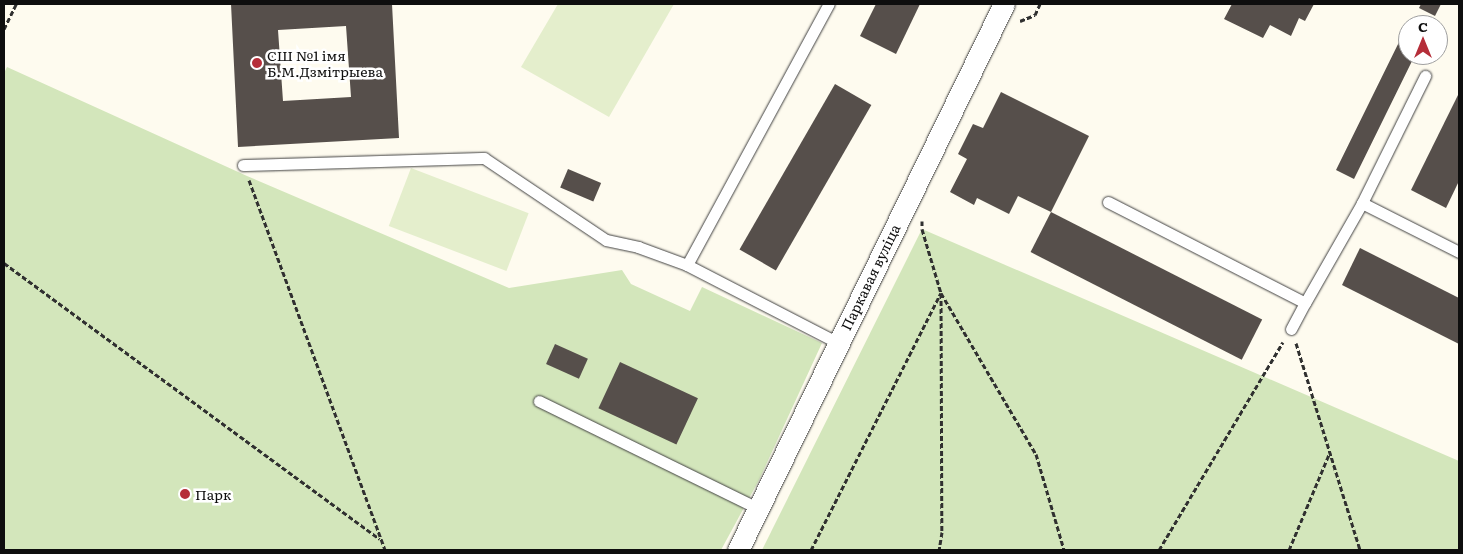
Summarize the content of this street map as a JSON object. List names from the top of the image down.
{
  "streets": {
    "street": ["Паркавая вуліца"]
  },
  "places": ["СШ №1 імя Б.М.Дзмітрыева", "Парк"],
  "north": "top"
}
